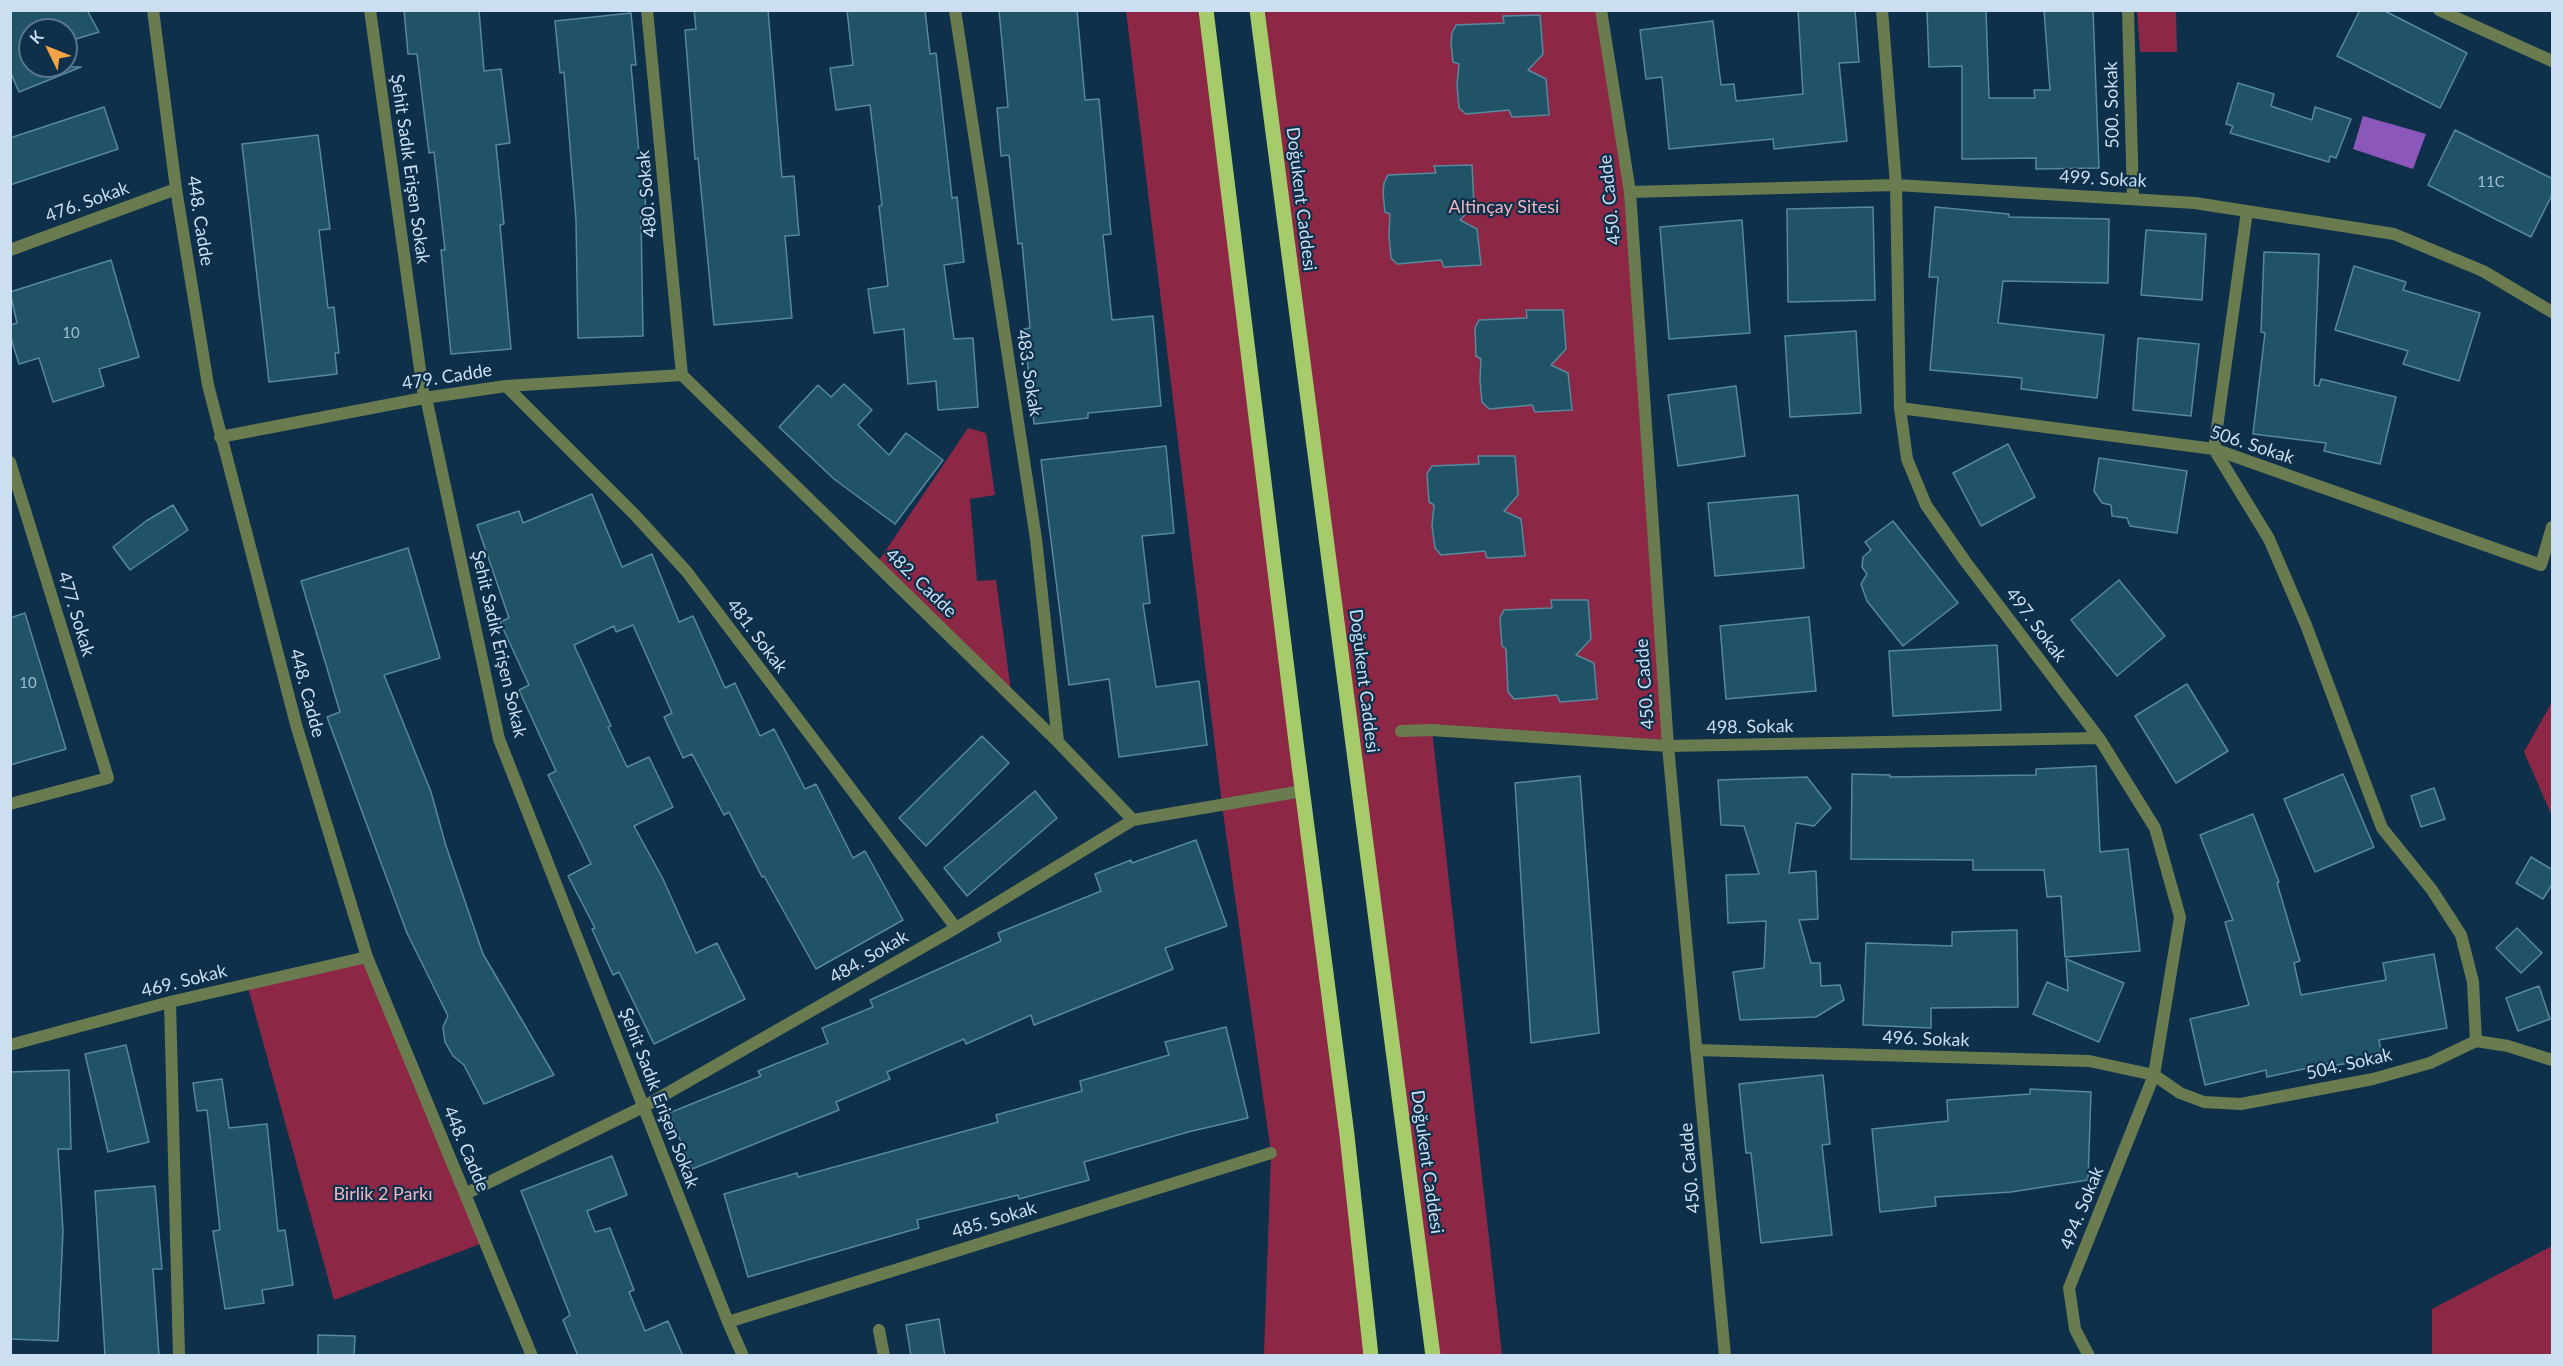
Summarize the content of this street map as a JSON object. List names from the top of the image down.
{
  "streets": {
    "main road": ["Doğukent Caddesi"],
    "street": [
      "500. Sokak",
      "Şehit Sadık Erişen Sokak",
      "499. Sokak",
      "480. Sokak",
      "450. Cadde",
      "476. Sokak",
      "448. Cadde",
      "483. Sokak",
      "479. Cadde",
      "506. Sokak",
      "482. Cadde",
      "477. Sokak",
      "497. Sokak",
      "481. Sokak",
      "498. Sokak",
      "484. Sokak",
      "469. Sokak",
      "496. Sokak",
      "504. Sokak",
      "494. Sokak",
      "485. Sokak"
    ]
  },
  "crossings": [
    ["500. Sokak", "499. Sokak"],
    ["Şehit Sadık Erişen Sokak", "479. Cadde"],
    ["Şehit Sadık Erişen Sokak", "484. Sokak"],
    ["Şehit Sadık Erişen Sokak", "485. Sokak"],
    ["499. Sokak", "450. Cadde"],
    ["499. Sokak", "497. Sokak"],
    ["480. Sokak", "479. Cadde"],
    ["480. Sokak", "482. Cadde"],
    ["450. Cadde", "498. Sokak"],
    ["450. Cadde", "496. Sokak"],
    ["476. Sokak", "448. Cadde"],
    ["448. Cadde", "479. Cadde"],
    ["448. Cadde", "484. Sokak"],
    ["448. Cadde", "469. Sokak"],
    ["483. Sokak", "482. Cadde"],
    ["479. Cadde", "482. Cadde"],
    ["479. Cadde", "481. Sokak"],
    ["506. Sokak", "497. Sokak"],
    ["482. Cadde", "484. Sokak"],
    ["497. Sokak", "498. Sokak"],
    ["497. Sokak", "496. Sokak"],
    ["497. Sokak", "504. Sokak"],
    ["497. Sokak", "494. Sokak"],
    ["481. Sokak", "484. Sokak"],
    ["496. Sokak", "504. Sokak"],
    ["496. Sokak", "494. Sokak"],
    ["504. Sokak", "494. Sokak"]
  ],
  "parks": ["Altinçay Sitesi", "Birlik 2 Parkı"],
  "house_numbers": ["11C", "10", "10"],
  "north": "top left"
}
